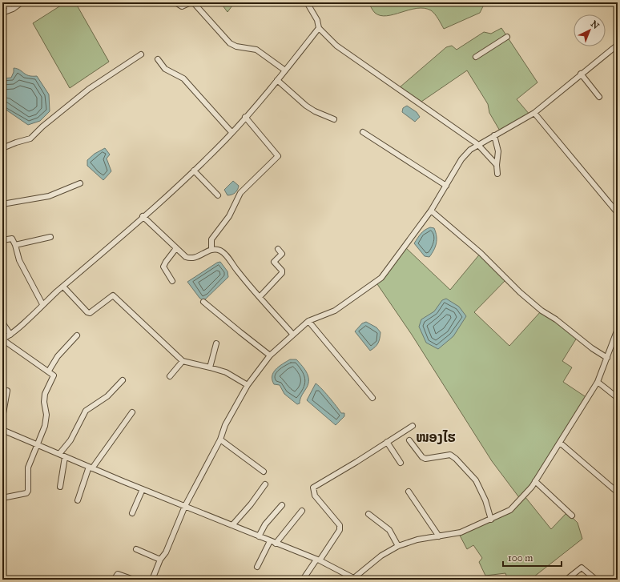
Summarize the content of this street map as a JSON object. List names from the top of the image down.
{
  "districts": ["ໜອງໄຮ"],
  "scale_bar": "100 m",
  "north": "top right"
}
